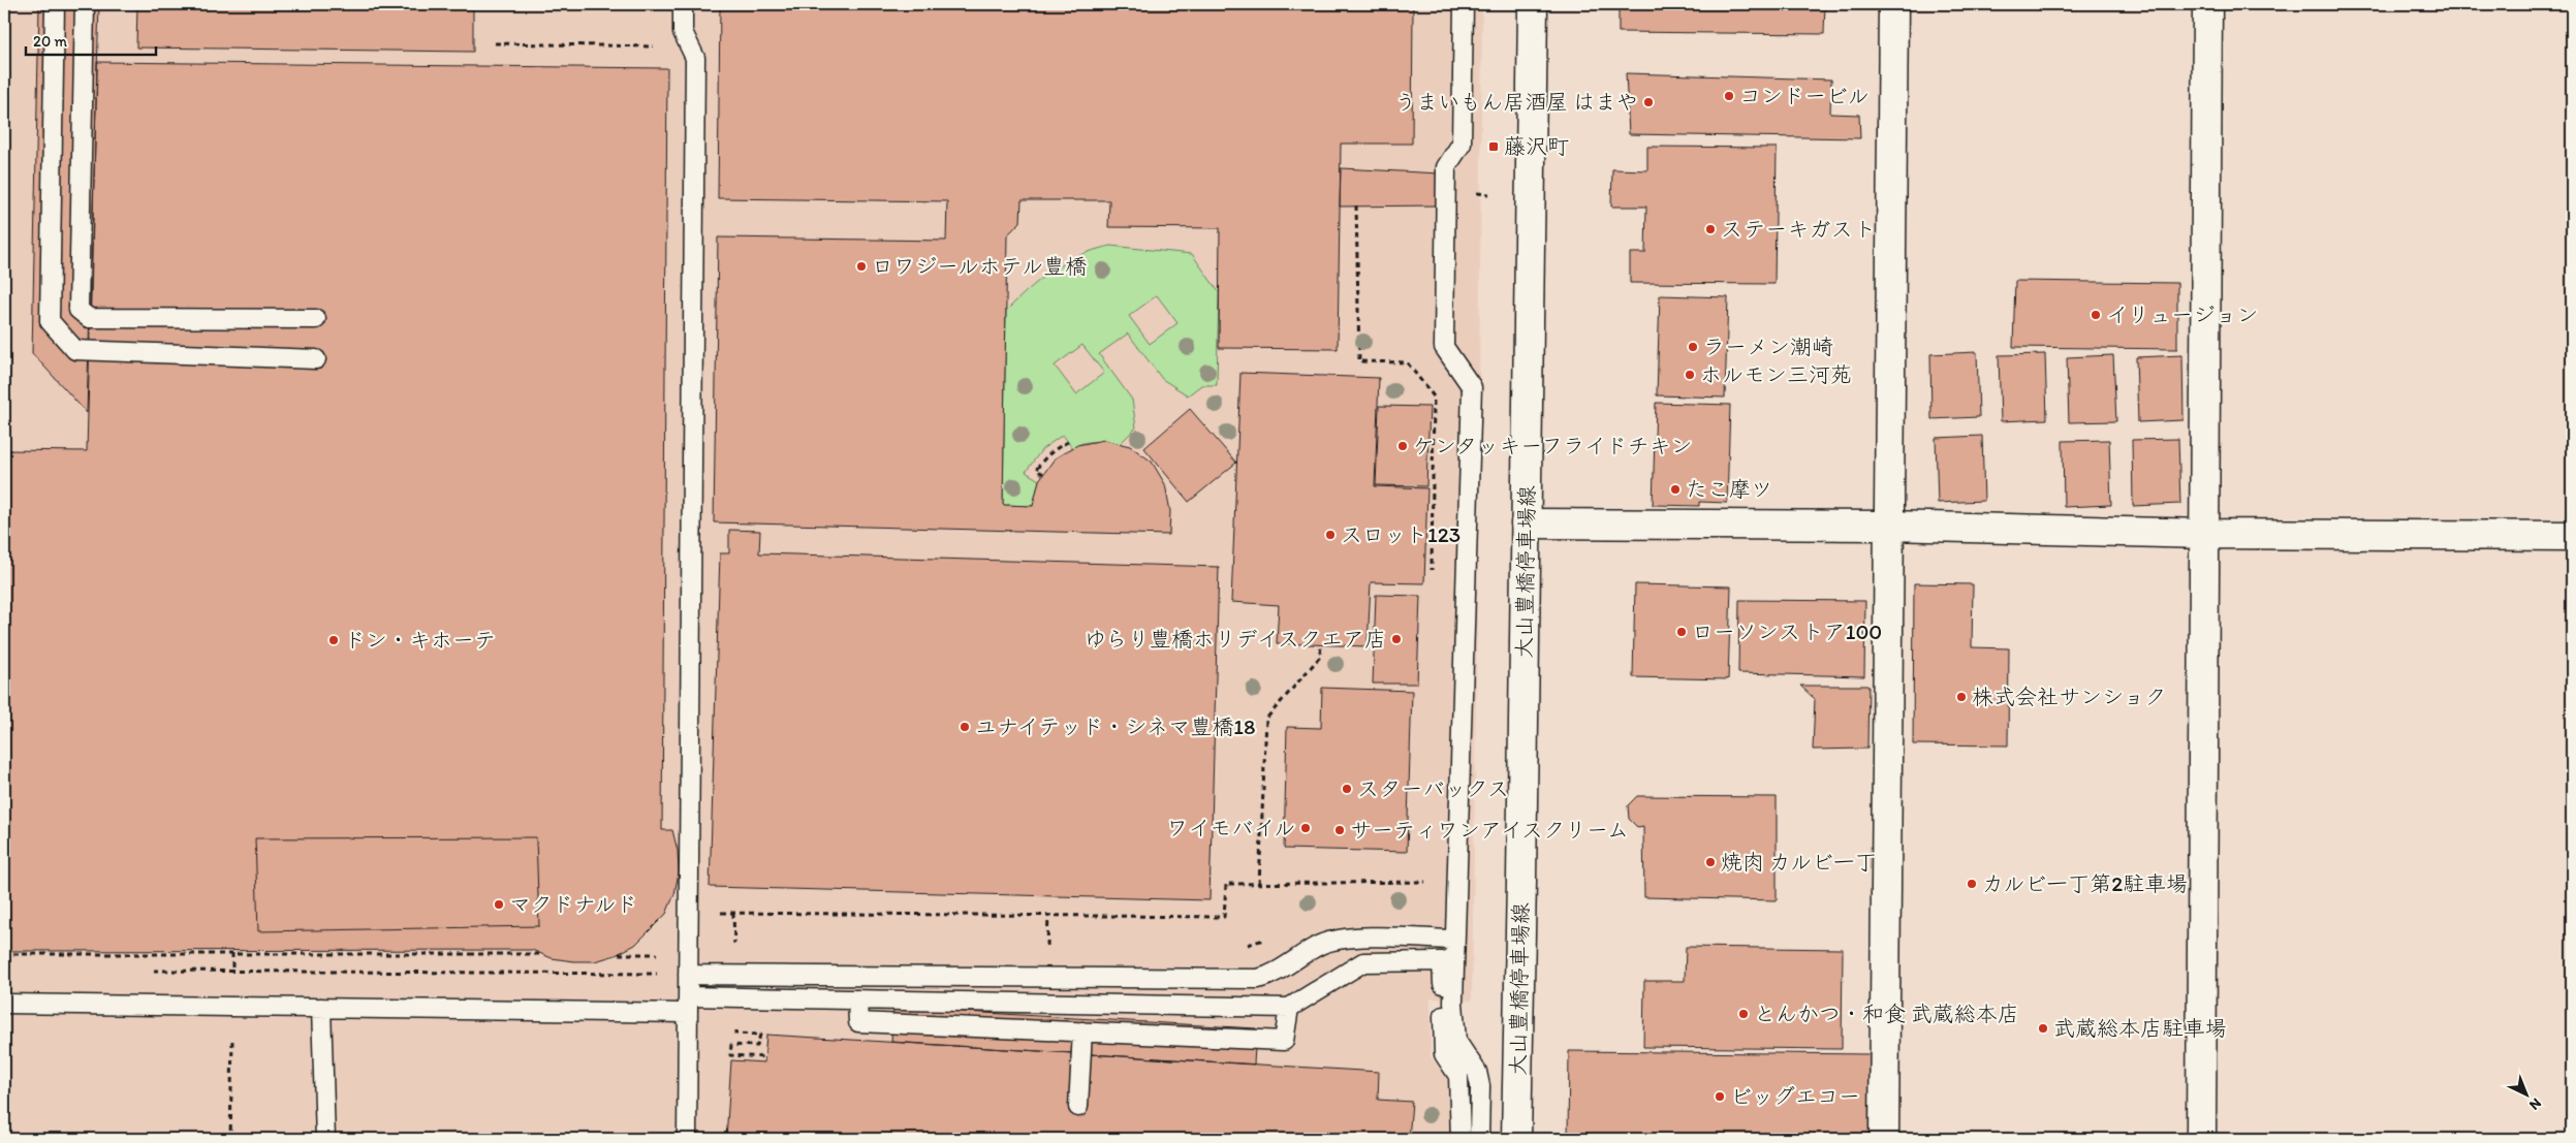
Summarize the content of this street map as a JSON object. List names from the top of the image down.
{
  "streets": {
    "street": ["大山豊橋停車場線"]
  },
  "places": {
    "other": [
      "コンドービル",
      "うまいもん居酒屋 はまや",
      "ステーキガスト",
      "ロワジールホテル豊橋",
      "イリュージョン",
      "ラーメン潮崎",
      "ホルモン三河苑",
      "ケンタッキーフライドチキン",
      "たこ摩ツ",
      "スロット123",
      "ローソンストア100",
      "ゆらり豊橋ホリデイスクエア店",
      "ドン・キホーテ",
      "株式会社サンショク",
      "ユナイテッド・シネマ豊橋18",
      "スターバックス",
      "ワイモバイル",
      "サーティワンアイスクリーム",
      "焼肉 カルビ一丁",
      "カルビ一丁第2駐車場",
      "マクドナルド",
      "とんかつ・和食 武蔵総本店",
      "武蔵総本店駐車場",
      "ビッグエコー"
    ],
    "transit": ["藤沢町"]
  },
  "scale_bar": "20 m",
  "north": "bottom right"
}
